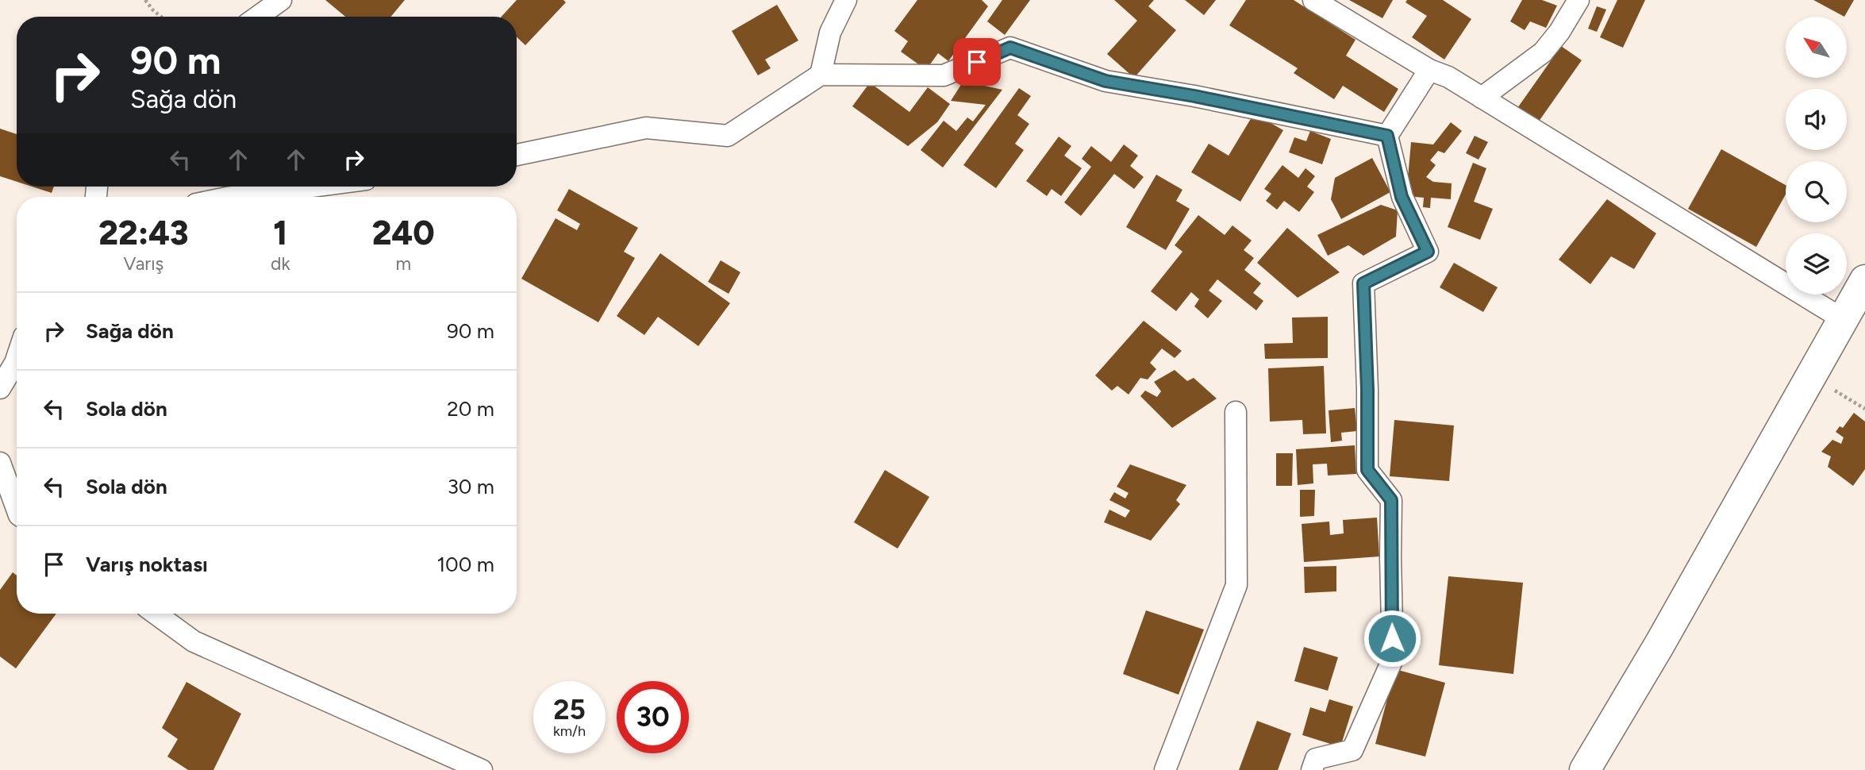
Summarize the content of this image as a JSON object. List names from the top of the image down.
{
  "north": "top left",
  "page": {
    "turn": ["90 m", "Sağa dön"],
    "eta": [
      "22:43",
      "Varış",
      "1",
      "dk",
      "240",
      "m"
    ],
    "list": [
      {
        "name": "Sağa dön",
        "value": "90 m"
      },
      {
        "name": "Sola dön",
        "value": "20 m"
      },
      {
        "name": "Sola dön",
        "value": "30 m"
      },
      {
        "name": "Varış noktası",
        "value": "100 m"
      }
    ],
    "speed": "25 km/h",
    "limit": "30"
  }
}
